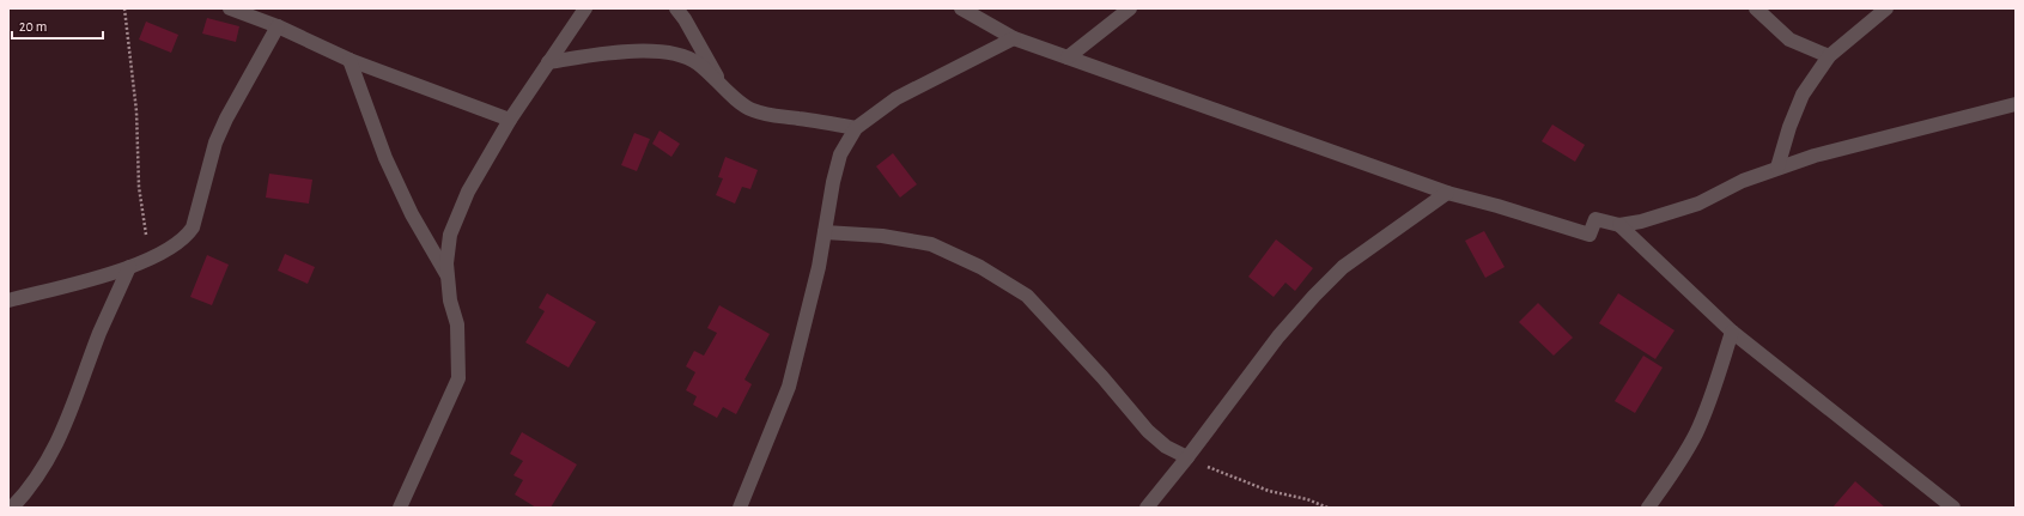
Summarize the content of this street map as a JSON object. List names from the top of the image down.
{
  "scale_bar": "20 m"
}
